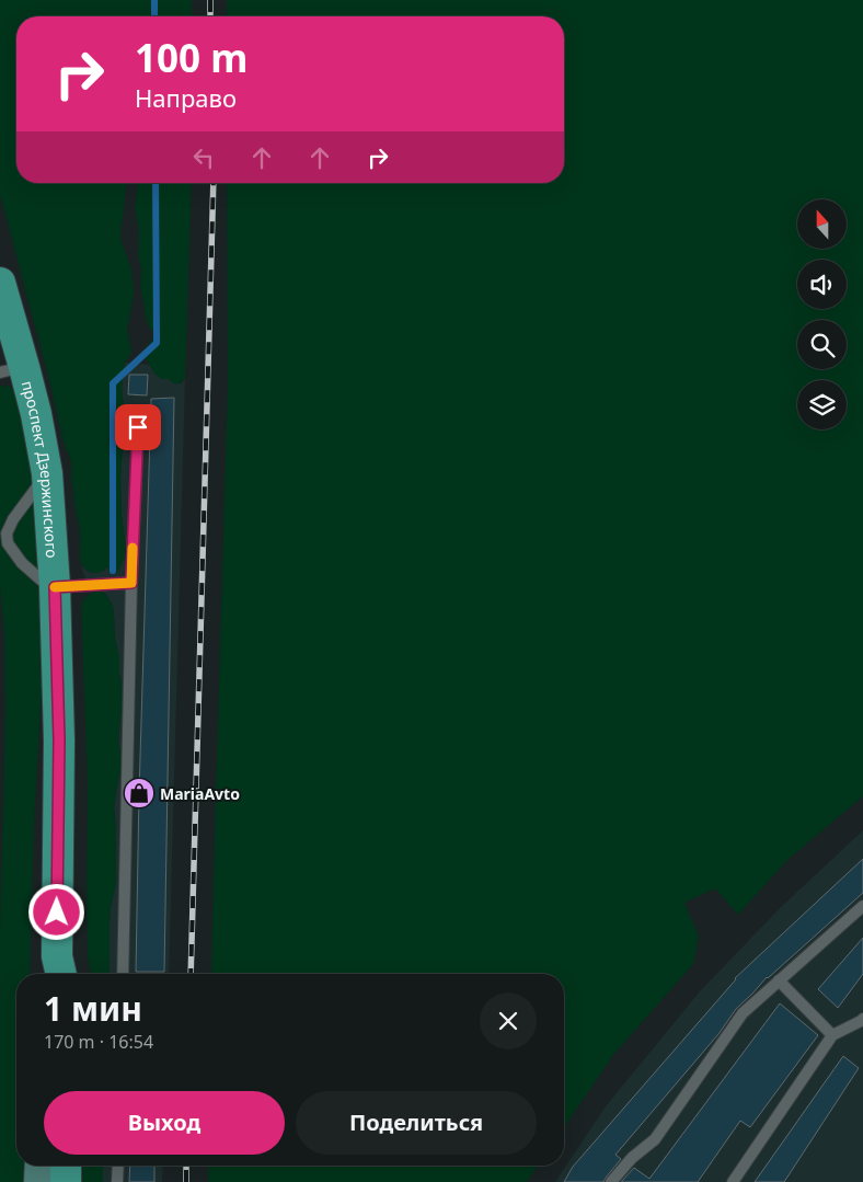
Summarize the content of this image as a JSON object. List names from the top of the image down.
{
  "streets": {
    "main road": ["проспект Дзержинского"]
  },
  "places": {
    "shop": ["MariaAvto"]
  },
  "north": "top",
  "page": {
    "turn": ["100 m", "Направо"],
    "heading": ["1 мин", "170 m · 16:54"],
    "buttons": ["Выход", "Поделиться"]
  }
}
